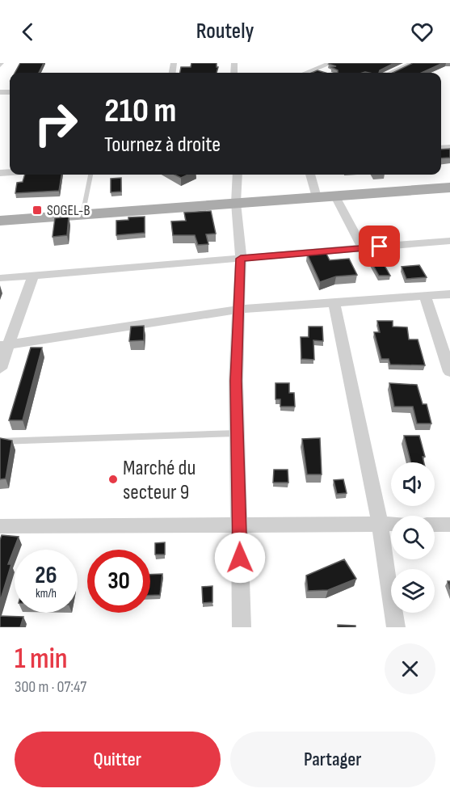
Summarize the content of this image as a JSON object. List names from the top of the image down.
{
  "places": {
    "transit": ["SOGEL-B"],
    "other": ["Marché du secteur 9"]
  },
  "page": {
    "header": "Routely",
    "turn": ["210 m", "Tournez à droite"],
    "speed": "26 km/h",
    "limit": "30",
    "heading": ["1 min", "300 m · 07:47"],
    "buttons": ["Quitter", "Partager"]
  }
}
